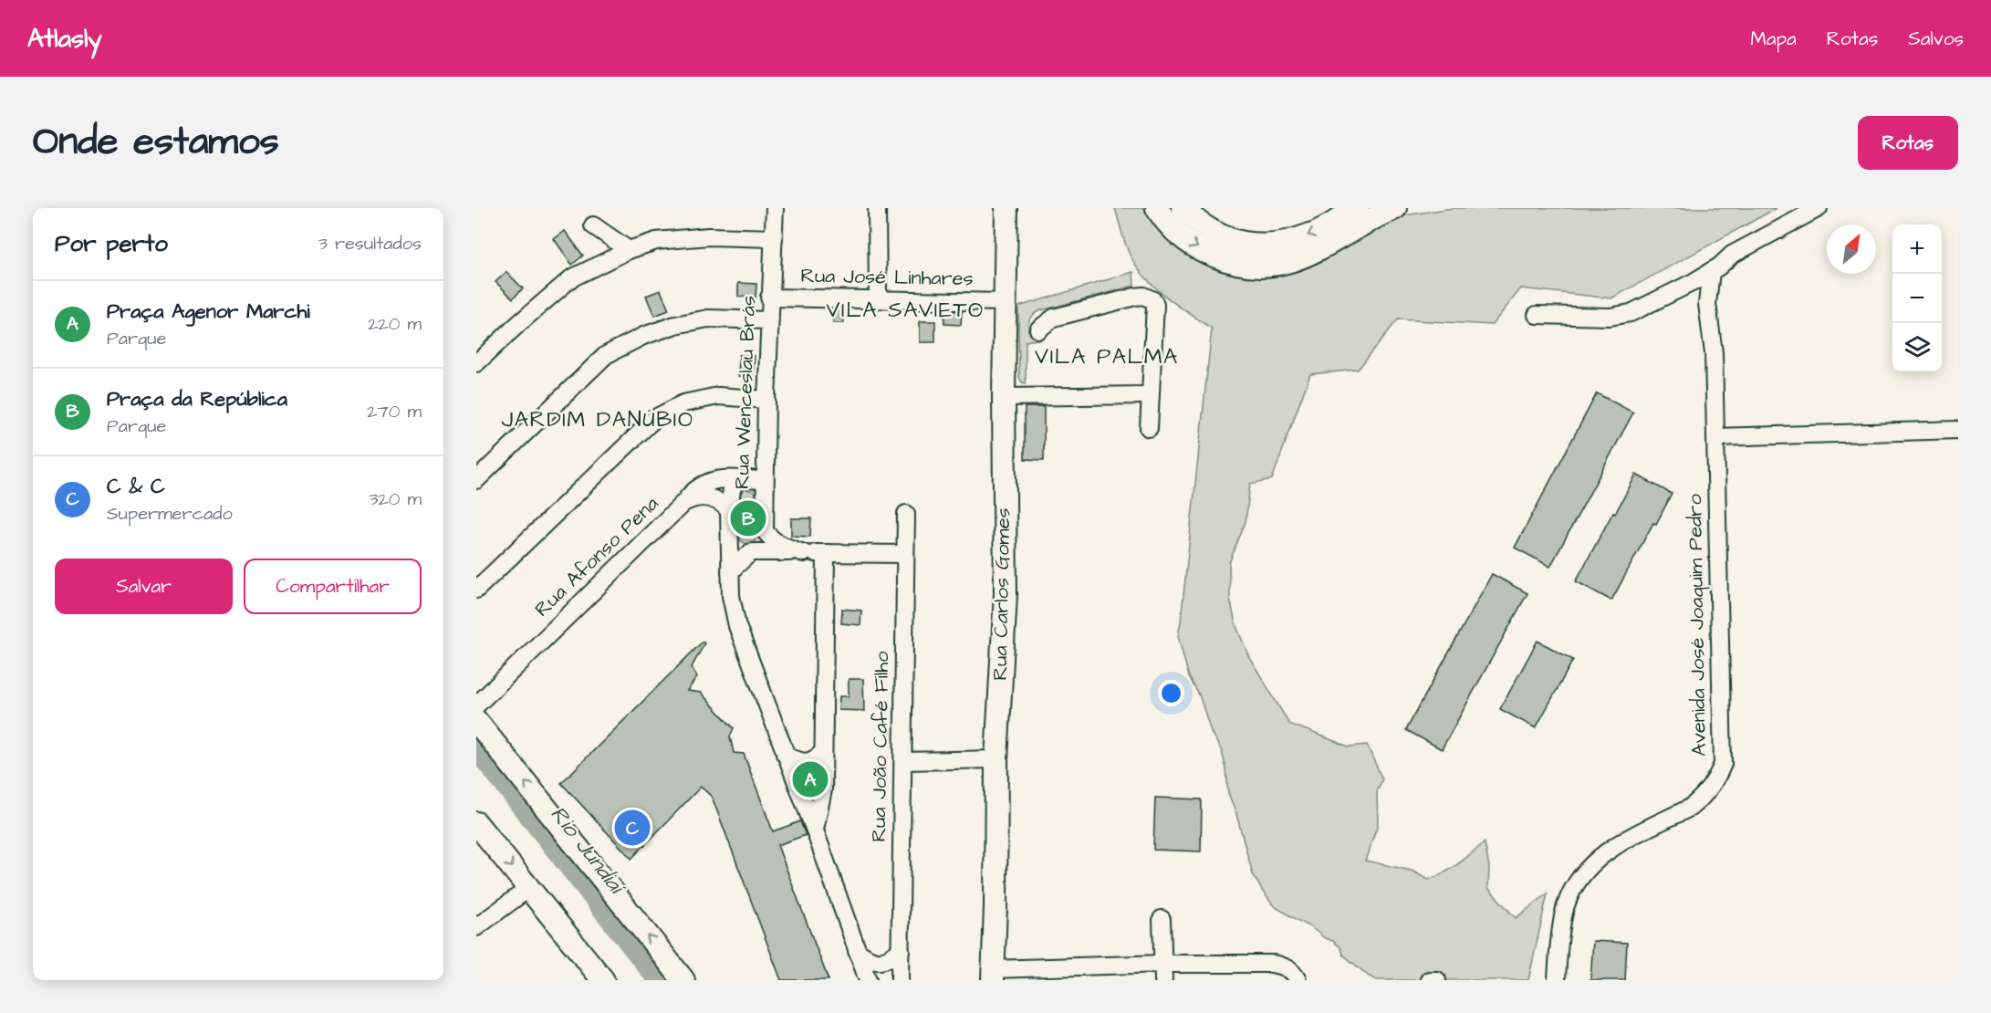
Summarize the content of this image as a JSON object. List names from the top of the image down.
{
  "streets": {
    "main road": ["Rua Carlos Gomes"],
    "street": [
      "Rua José Linhares",
      "Rua Wenceslau Brás",
      "Rua Afonso Pena",
      "Avenida José Joaquim Pedro",
      "Rua João Café Filho"
    ]
  },
  "crossings": [
    ["Rua José Linhares", "Rua Wenceslau Brás"],
    ["Rua José Linhares", "Rua Carlos Gomes"],
    ["Rua Wenceslau Brás", "Rua Afonso Pena"]
  ],
  "districts": ["VILA SAVIETO", "VILA PALMA", "JARDIM DANÚBIO"],
  "water": ["Rio Jundiaí"],
  "north": "top right",
  "page": {
    "header": "Atlasly",
    "nav": ["Mapa", "Rotas", "Salvos"],
    "title": "Onde estamos",
    "buttons": [
      "Rotas",
      ["Salvar", "Compartilhar"]
    ],
    "heading": ["Por perto", "3 resultados"],
    "map_buttons": ["+", "−"],
    "list": [
      {
        "mark": "A",
        "name": "Praça Agenor Marchi",
        "note": "Parque",
        "value": "220 m"
      },
      {
        "mark": "B",
        "name": "Praça da República",
        "note": "Parque",
        "value": "270 m"
      },
      {
        "mark": "C",
        "name": "C & C",
        "note": "Supermercado",
        "value": "320 m"
      }
    ],
    "pins": ["B", "A", "C"]
  }
}
